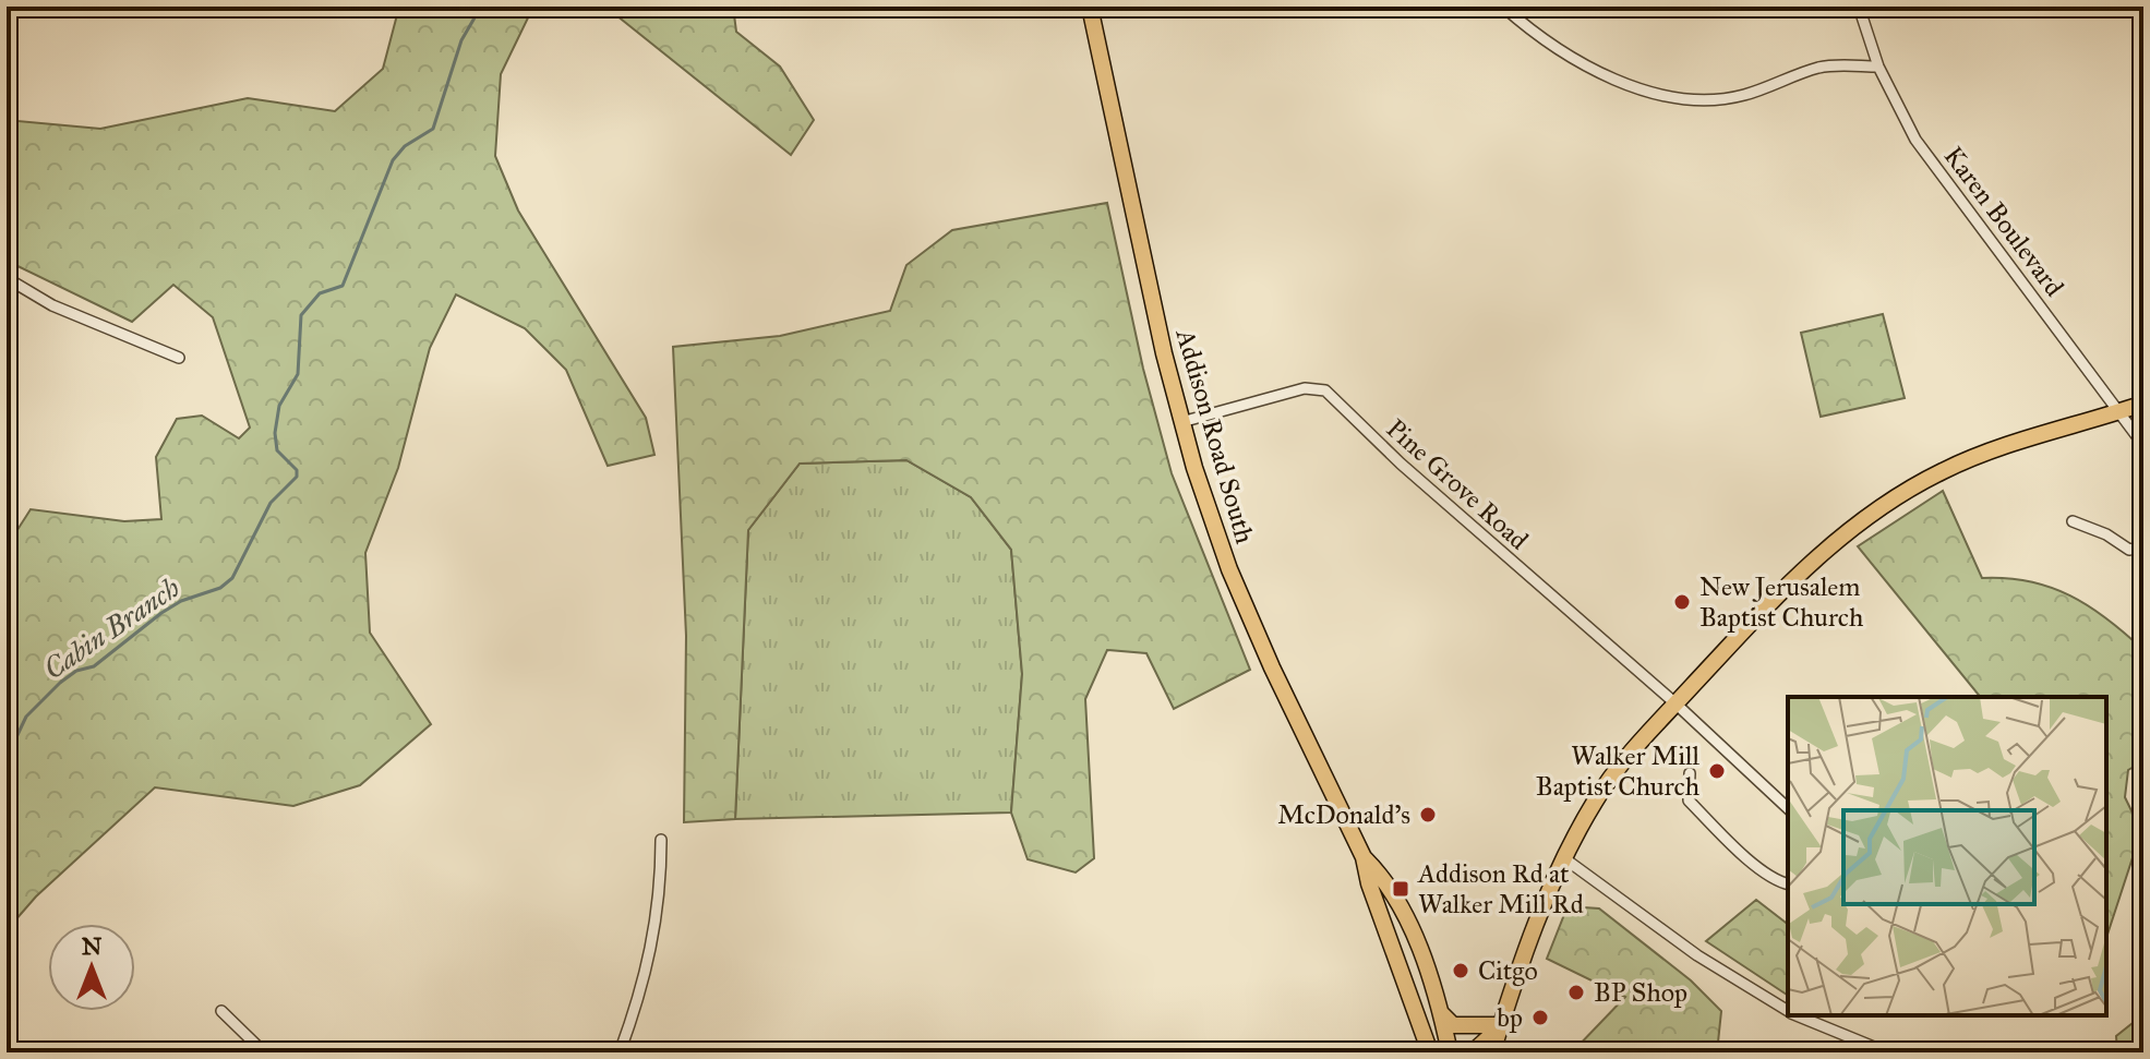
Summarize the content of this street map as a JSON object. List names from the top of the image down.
{
  "streets": {
    "main road": ["Addison Road South"],
    "street": ["Karen Boulevard", "Pine Grove Road"]
  },
  "crossings": [
    ["Addison Road South", "Pine Grove Road"]
  ],
  "water": ["Cabin Branch"],
  "places": {
    "other": [
      "New Jerusalem Baptist Church",
      "Walker Mill Baptist Church",
      "McDonald's",
      "Citgo",
      "BP Shop",
      "bp"
    ],
    "transit": ["Addison Rd at Walker Mill Rd"]
  },
  "north": "top"
}
